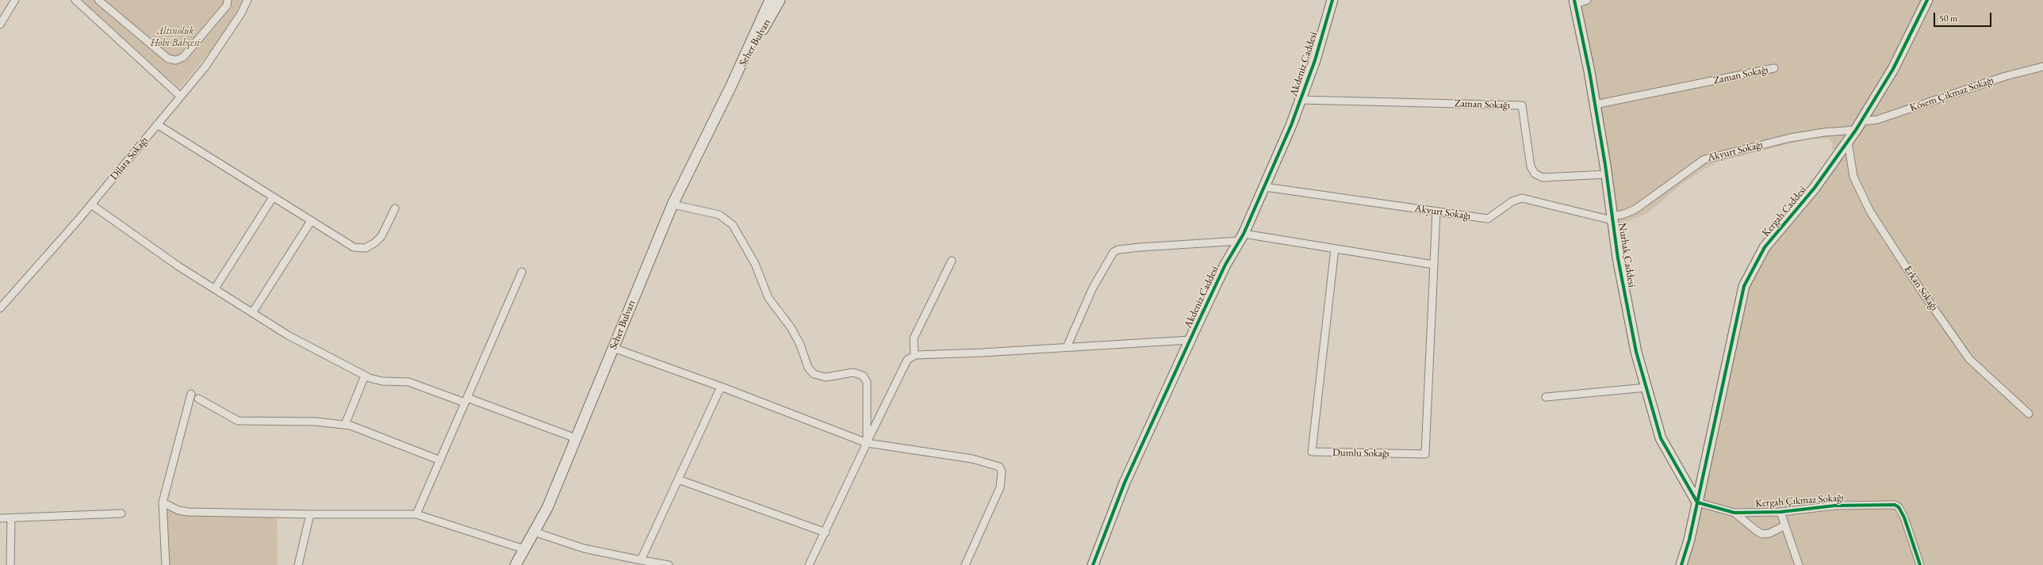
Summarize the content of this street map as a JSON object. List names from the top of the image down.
{
  "streets": {
    "street": [
      "Seher Bulvarı",
      "Akdeniz Caddesi",
      "Zaman Sokağı",
      "Kösem Çıkmaz Sokağı",
      "Akyurt Sokağı",
      "Dilara Sokağı",
      "Kergah Caddesi",
      "Nurhak Caddesi",
      "Erkan Sokağı",
      "Dumlu Sokağı",
      "Kergah Çıkmaz Sokağı"
    ]
  },
  "crossings": [
    ["Akdeniz Caddesi", "Zaman Sokağı"],
    ["Akdeniz Caddesi", "Akyurt Sokağı"],
    ["Zaman Sokağı", "Nurhak Caddesi"],
    ["Kösem Çıkmaz Sokağı", "Akyurt Sokağı"],
    ["Kösem Çıkmaz Sokağı", "Kergah Caddesi"],
    ["Akyurt Sokağı", "Kergah Caddesi"],
    ["Akyurt Sokağı", "Nurhak Caddesi"],
    ["Akyurt Sokağı", "Dumlu Sokağı"],
    ["Kergah Caddesi", "Nurhak Caddesi"],
    ["Kergah Caddesi", "Erkan Sokağı"],
    ["Kergah Caddesi", "Kergah Çıkmaz Sokağı"],
    ["Nurhak Caddesi", "Kergah Çıkmaz Sokağı"]
  ],
  "parks": ["Altınoluk Hobi Bahçesi"],
  "scale_bar": "50 m"
}
